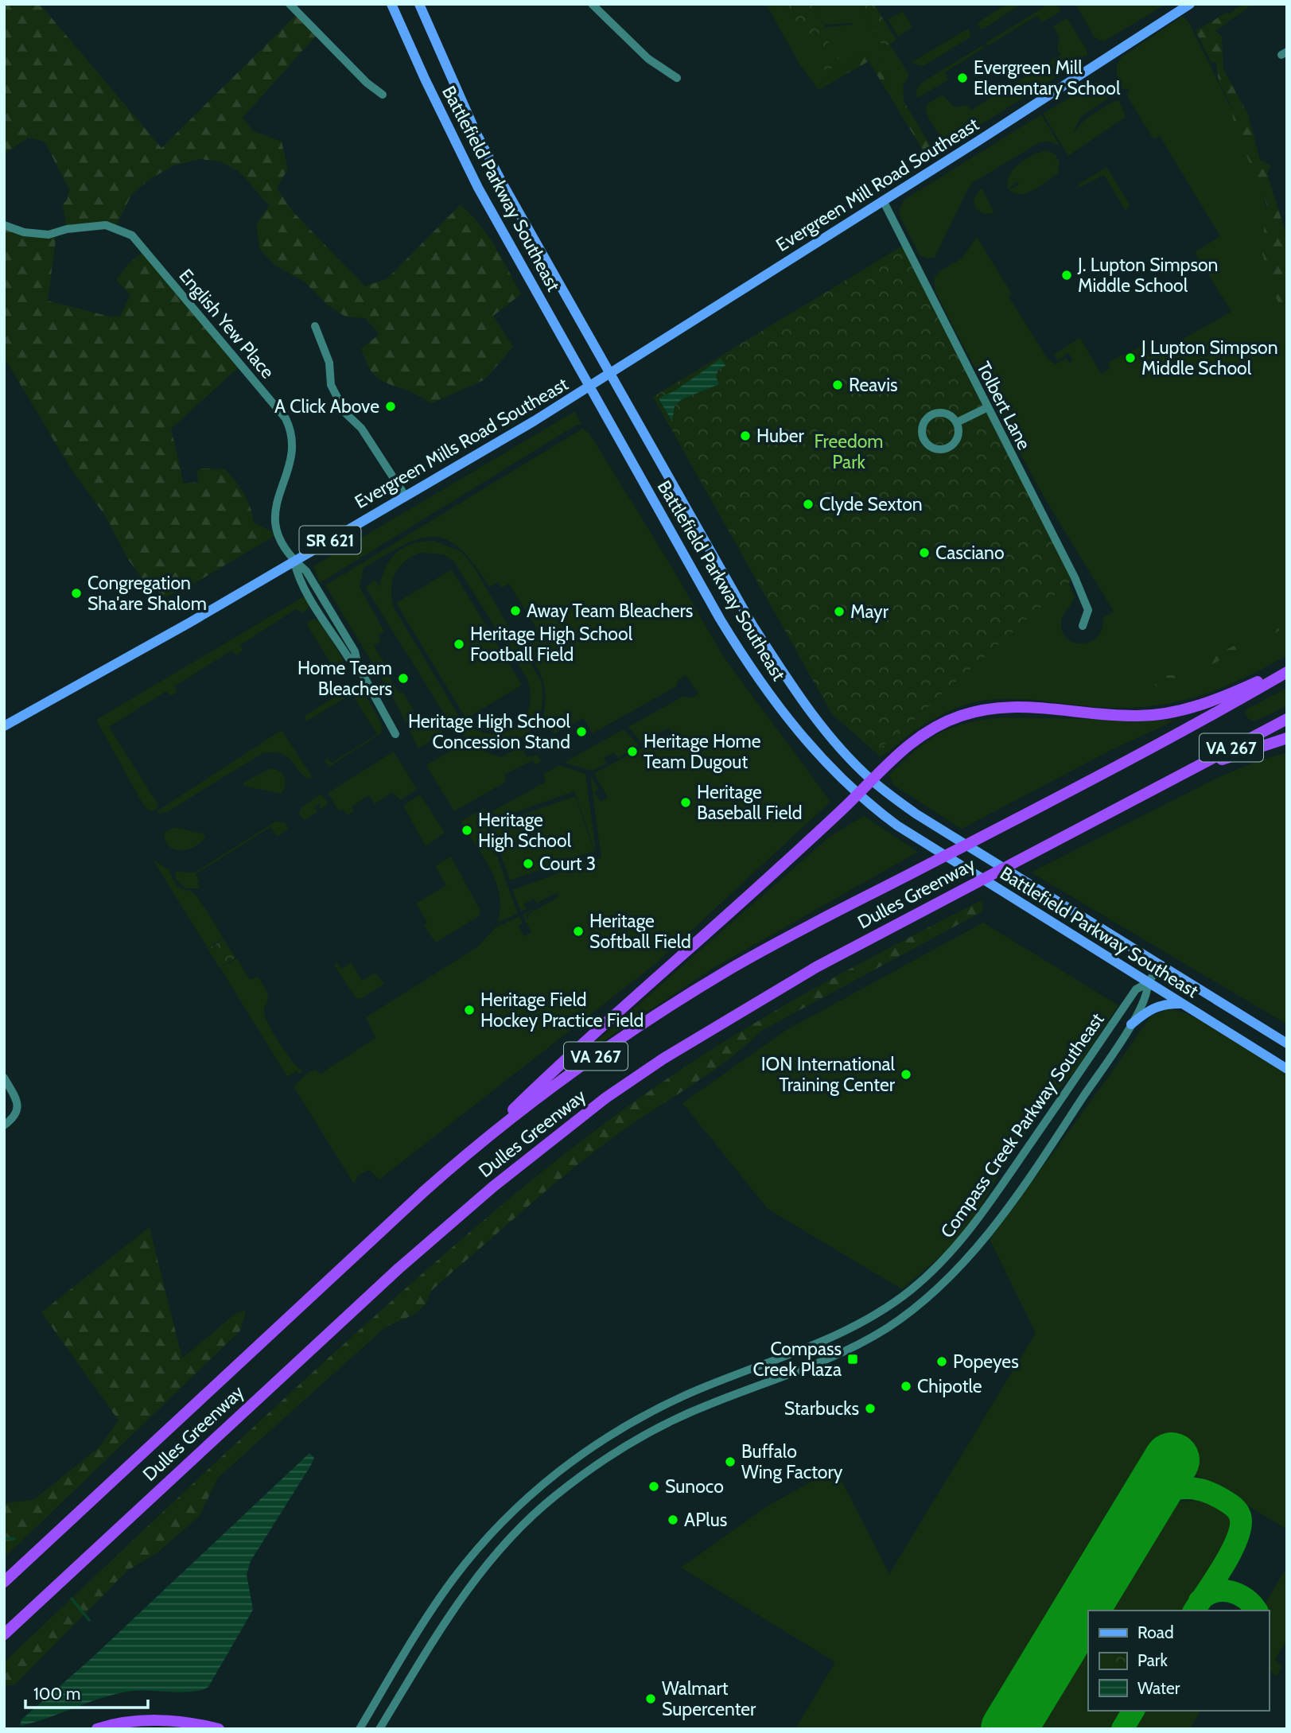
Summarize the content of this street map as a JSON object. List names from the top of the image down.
{
  "streets": {
    "highway": ["VA 267", "Dulles Greenway"],
    "main road": [
      "Evergreen Mill Road Southeast",
      "Battlefield Parkway Southeast",
      "Evergreen Mills Road Southeast",
      "SR 621"
    ],
    "street": ["English Yew Place", "Tolbert Lane", "Compass Creek Parkway Southeast"]
  },
  "crossings": [
    ["Evergreen Mill Road Southeast", "Battlefield Parkway Southeast"],
    ["Evergreen Mill Road Southeast", "Tolbert Lane"],
    ["Evergreen Mill Road Southeast", "Evergreen Mills Road Southeast"],
    ["Battlefield Parkway Southeast", "Evergreen Mills Road Southeast"],
    ["Battlefield Parkway Southeast", "Compass Creek Parkway Southeast"],
    ["English Yew Place", "Evergreen Mills Road Southeast"]
  ],
  "parks": ["Freedom Park"],
  "places": {
    "other": [
      "Evergreen Mill Elementary School",
      "J. Lupton Simpson Middle School",
      "J Lupton Simpson Middle School",
      "Reavis",
      "A Click Above",
      "Huber",
      "Clyde Sexton",
      "Casciano",
      "Congregation Sha'are Shalom",
      "Away Team Bleachers",
      "Mayr",
      "Heritage High School Football Field",
      "Home Team Bleachers",
      "Heritage High School Concession Stand",
      "Heritage Home Team Dugout",
      "Heritage Baseball Field",
      "Heritage High School",
      "Court 3",
      "Heritage Softball Field",
      "Heritage Field Hockey Practice Field",
      "ION International Training Center",
      "Popeyes",
      "Chipotle",
      "Starbucks",
      "Buffalo Wing Factory",
      "Sunoco",
      "APlus",
      "Walmart Supercenter"
    ],
    "transit": ["Compass Creek Plaza"]
  },
  "legend": ["Road", "Park", "Water"],
  "scale_bar": "100 m"
}
